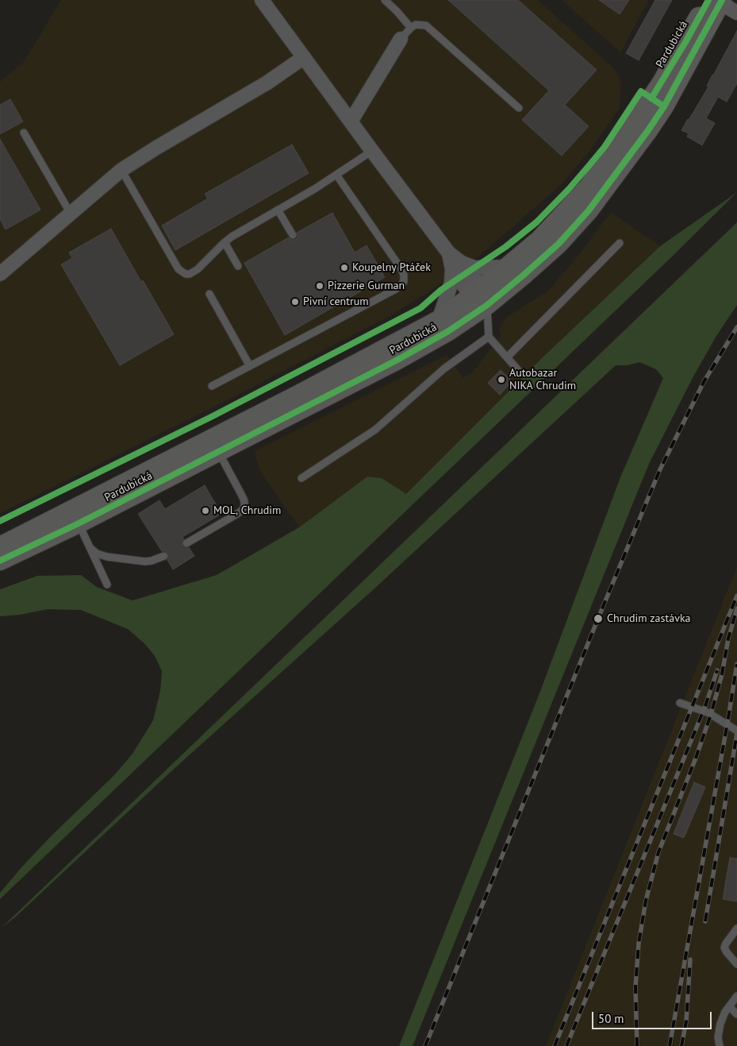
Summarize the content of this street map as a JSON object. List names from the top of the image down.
{
  "streets": {
    "main road": ["Pardubická"]
  },
  "places": [
    "Koupelny Ptáček",
    "Pizzerie Gurman",
    "Pivní centrum",
    "Autobazar NIKA Chrudim",
    "MOL, Chrudim",
    "Chrudim zastávka"
  ],
  "scale_bar": "50 m"
}
